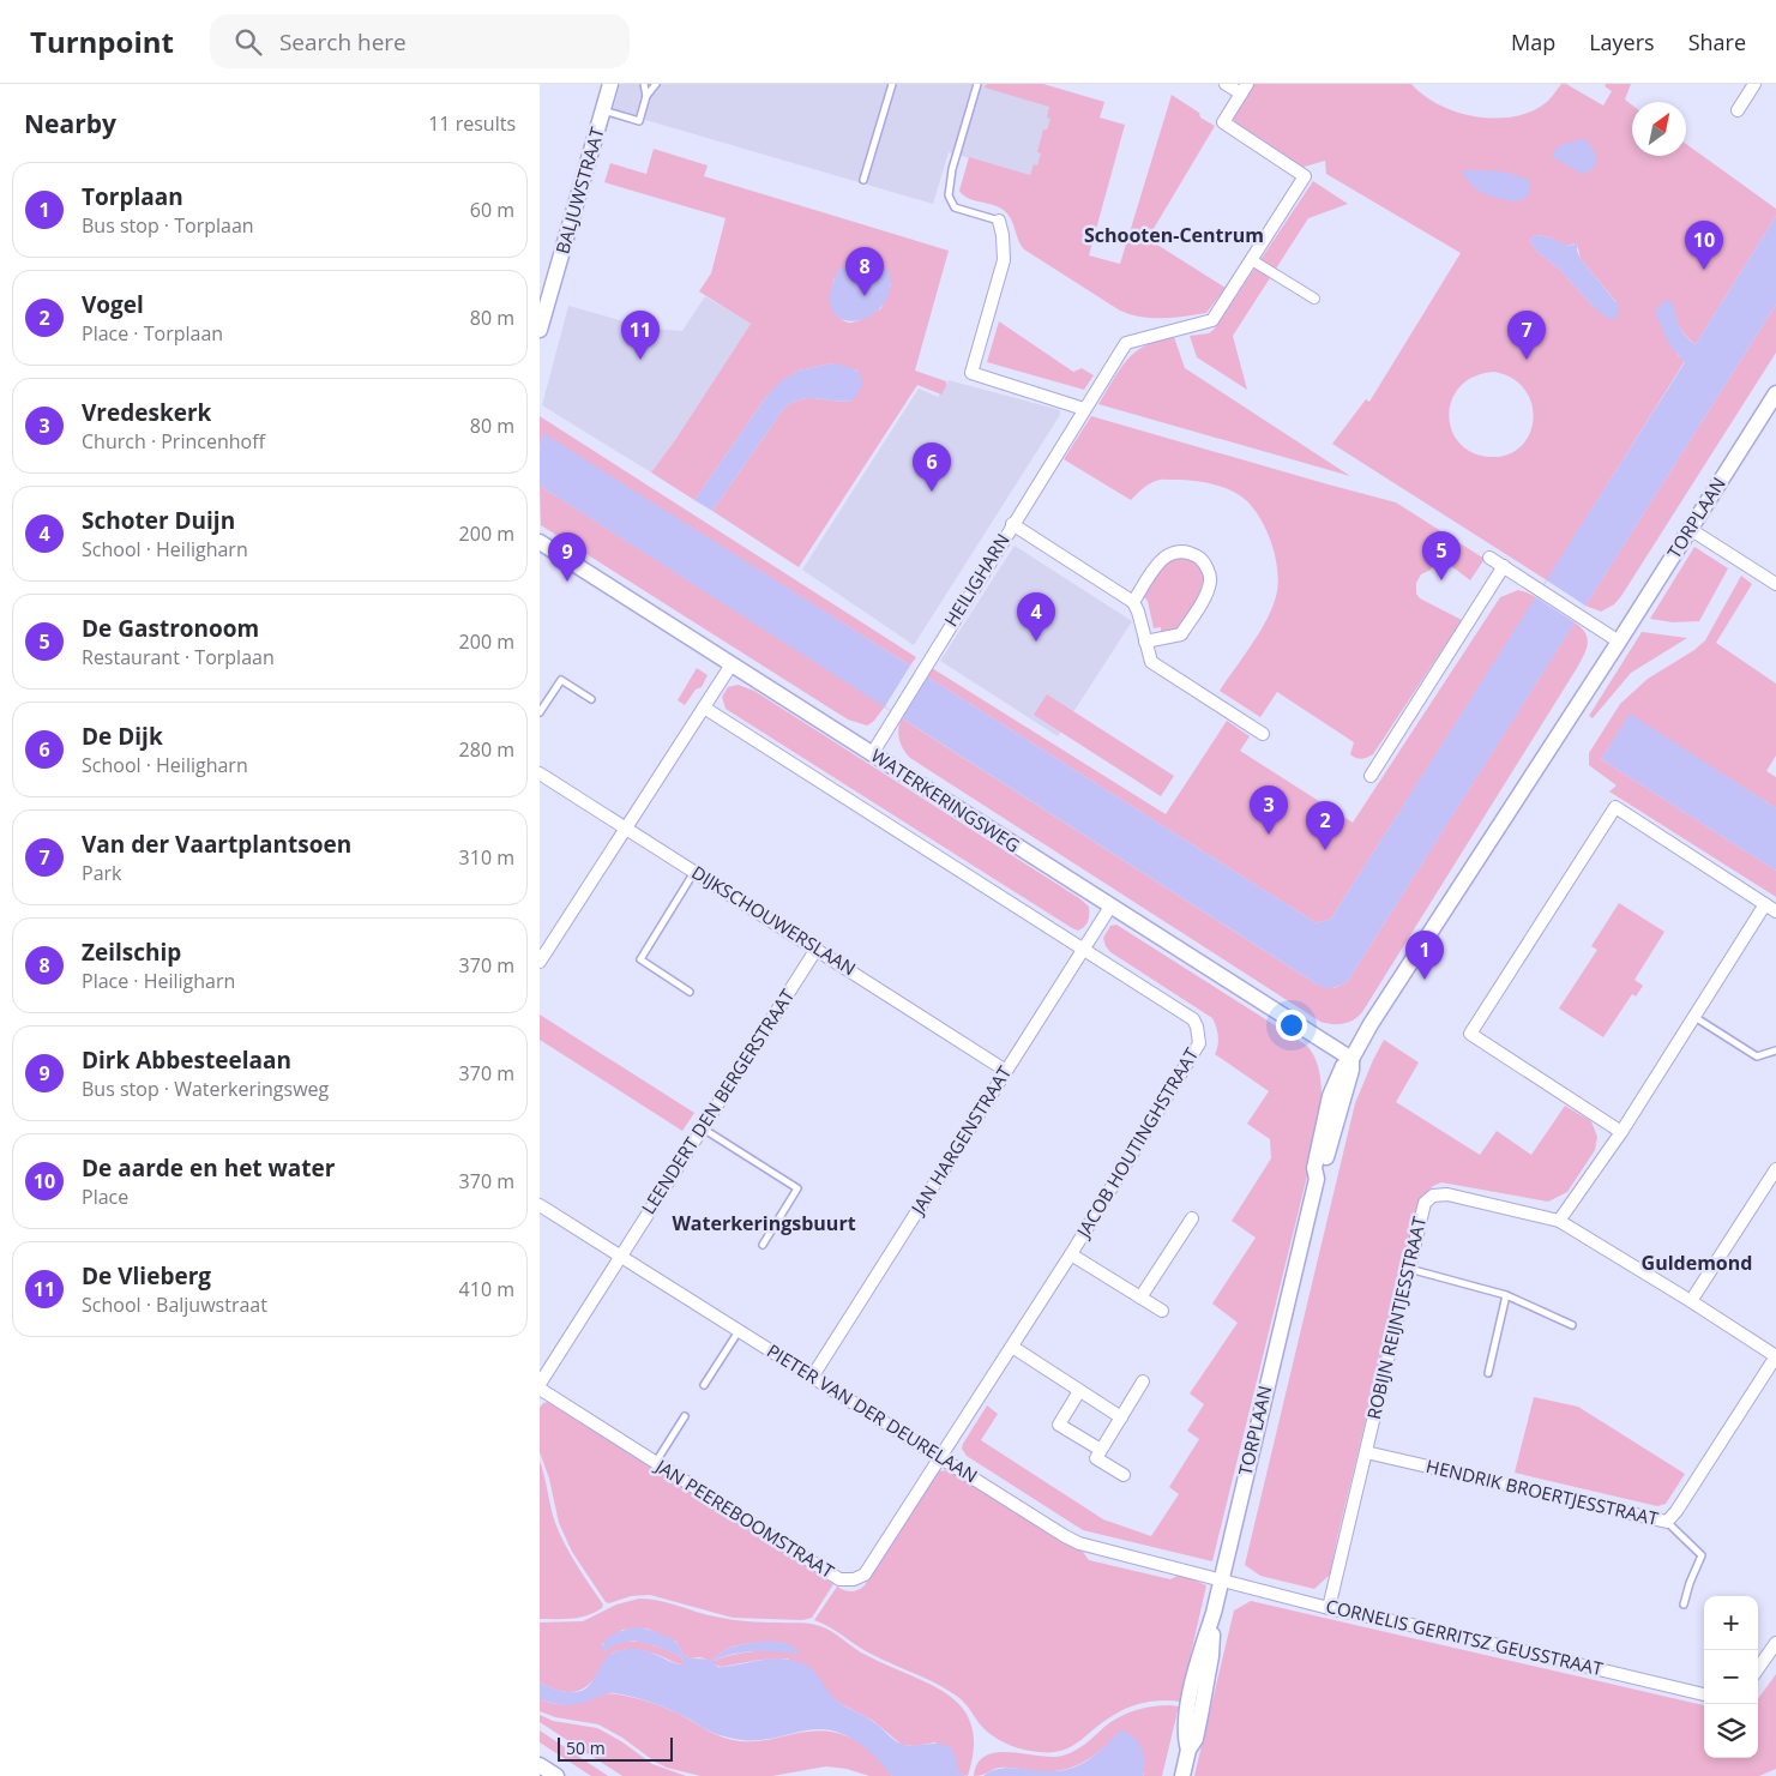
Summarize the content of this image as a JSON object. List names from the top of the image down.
{
  "streets": {
    "street": [
      "BALJUWSTRAAT",
      "TORPLAAN",
      "HEILIGHARN",
      "WATERKERINGSWEG",
      "DIJKSCHOUWERSLAAN",
      "LEENDERT DEN BERGERSTRAAT",
      "JAN HARGENSTRAAT",
      "JACOB HOUTINGHSTRAAT",
      "ROBIJN REIJNTJESSTRAAT",
      "PIETER VAN DER DEURELAAN",
      "HENDRIK BROERTJESSTRAAT",
      "JAN PEEREBOOMSTRAAT",
      "CORNELIS GERRITSZ GEUSSTRAAT"
    ]
  },
  "crossings": [
    ["TORPLAAN", "WATERKERINGSWEG"],
    ["TORPLAAN", "PIETER VAN DER DEURELAAN"],
    ["TORPLAAN", "CORNELIS GERRITSZ GEUSSTRAAT"],
    ["HEILIGHARN", "WATERKERINGSWEG"],
    ["WATERKERINGSWEG", "JAN HARGENSTRAAT"],
    ["DIJKSCHOUWERSLAAN", "LEENDERT DEN BERGERSTRAAT"],
    ["DIJKSCHOUWERSLAAN", "JAN HARGENSTRAAT"],
    ["LEENDERT DEN BERGERSTRAAT", "PIETER VAN DER DEURELAAN"],
    ["JAN HARGENSTRAAT", "JACOB HOUTINGHSTRAAT"],
    ["JAN HARGENSTRAAT", "PIETER VAN DER DEURELAAN"],
    ["JACOB HOUTINGHSTRAAT", "PIETER VAN DER DEURELAAN"],
    ["JACOB HOUTINGHSTRAAT", "JAN PEEREBOOMSTRAAT"],
    ["ROBIJN REIJNTJESSTRAAT", "HENDRIK BROERTJESSTRAAT"],
    ["ROBIJN REIJNTJESSTRAAT", "CORNELIS GERRITSZ GEUSSTRAAT"],
    ["PIETER VAN DER DEURELAAN", "JAN PEEREBOOMSTRAAT"],
    ["PIETER VAN DER DEURELAAN", "CORNELIS GERRITSZ GEUSSTRAAT"]
  ],
  "districts": ["Schooten-Centrum", "Waterkeringsbuurt", "Guldemond"],
  "scale_bar": "50 m",
  "north": "top right",
  "page": {
    "header": "Turnpoint",
    "search": "Search here",
    "nav": ["Map", "Layers", "Share"],
    "heading": ["Nearby", "11 results"],
    "list": [
      {
        "mark": "1",
        "name": "Torplaan",
        "note": "Bus stop · Torplaan",
        "value": "60 m"
      },
      {
        "mark": "2",
        "name": "Vogel",
        "note": "Place · Torplaan",
        "value": "80 m"
      },
      {
        "mark": "3",
        "name": "Vredeskerk",
        "note": "Church · Princenhoff",
        "value": "80 m"
      },
      {
        "mark": "4",
        "name": "Schoter Duijn",
        "note": "School · Heiligharn",
        "value": "200 m"
      },
      {
        "mark": "5",
        "name": "De Gastronoom",
        "note": "Restaurant · Torplaan",
        "value": "200 m"
      },
      {
        "mark": "6",
        "name": "De Dijk",
        "note": "School · Heiligharn",
        "value": "280 m"
      },
      {
        "mark": "7",
        "name": "Van der Vaartplantsoen",
        "note": "Park",
        "value": "310 m"
      },
      {
        "mark": "8",
        "name": "Zeilschip",
        "note": "Place · Heiligharn",
        "value": "370 m"
      },
      {
        "mark": "9",
        "name": "Dirk Abbesteelaan",
        "note": "Bus stop · Waterkeringsweg",
        "value": "370 m"
      },
      {
        "mark": "10",
        "name": "De aarde en het water",
        "note": "Place",
        "value": "370 m"
      },
      {
        "mark": "11",
        "name": "De Vlieberg",
        "note": "School · Baljuwstraat",
        "value": "410 m"
      }
    ],
    "pins": [
      "10",
      "8",
      "7",
      "11",
      "6",
      "5",
      "9",
      "4",
      "3",
      "2",
      "1"
    ],
    "map_buttons": ["+", "−"],
    "scale": "50 m"
  }
}
